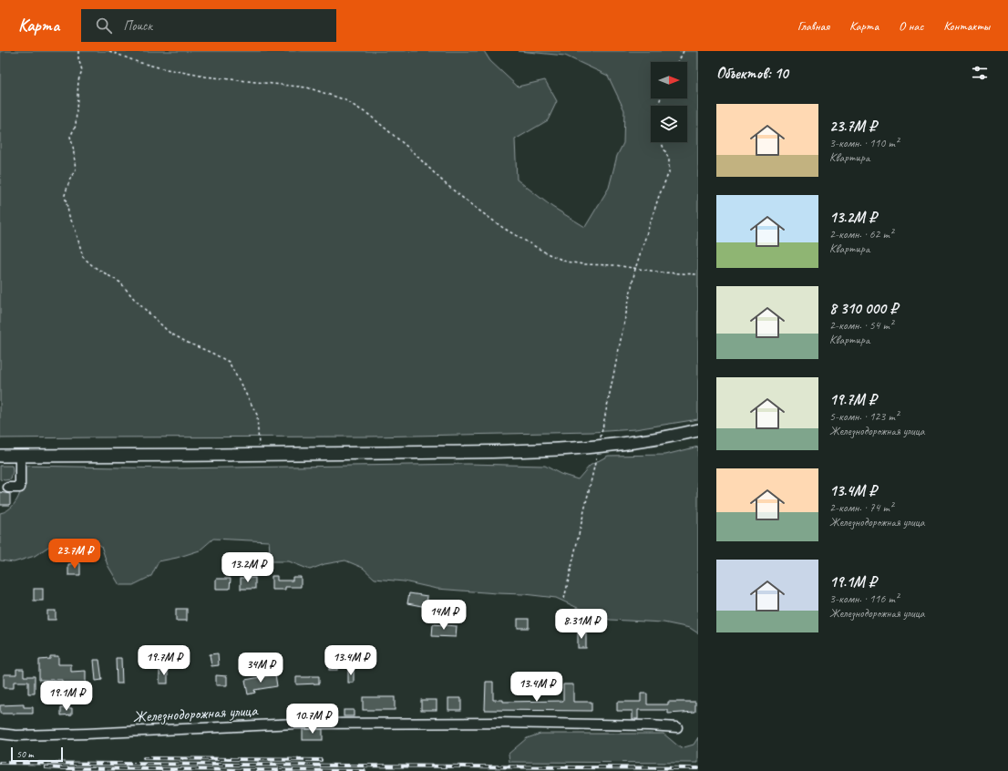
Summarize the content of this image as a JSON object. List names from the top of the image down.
{
  "streets": {
    "street": ["Железнодорожная улица"]
  },
  "scale_bar": "50 m",
  "north": "right",
  "page": {
    "header": "Карта",
    "search": "Поиск",
    "nav": [
      "Главная",
      "Карта",
      "О нас",
      "Контакты"
    ],
    "heading": "Объектов: 10",
    "list": [
      {
        "name": "23.7M ₽",
        "note": "3-комн. · 110 m² · Квартира"
      },
      {
        "name": "13.2M ₽",
        "note": "2-комн. · 62 m² · Квартира"
      },
      {
        "name": "8 310 000 ₽",
        "note": "2-комн. · 54 m² · Квартира"
      },
      {
        "name": "19.7M ₽",
        "note": "5-комн. · 123 m² · Железнодорожная улица"
      },
      {
        "name": "13.4M ₽",
        "note": "2-комн. · 74 m² · Железнодорожная улица"
      },
      {
        "name": "19.1M ₽",
        "note": "3-комн. · 116 m² · Железнодорожная улица"
      }
    ],
    "price": [
      "23.7M ₽",
      "13.2M ₽",
      "14M ₽",
      "8.31M ₽",
      "19.7M ₽",
      "13.4M ₽",
      "34M ₽",
      "13.4M ₽",
      "19.1M ₽",
      "10.7M ₽"
    ],
    "scale": "50 m"
  }
}
